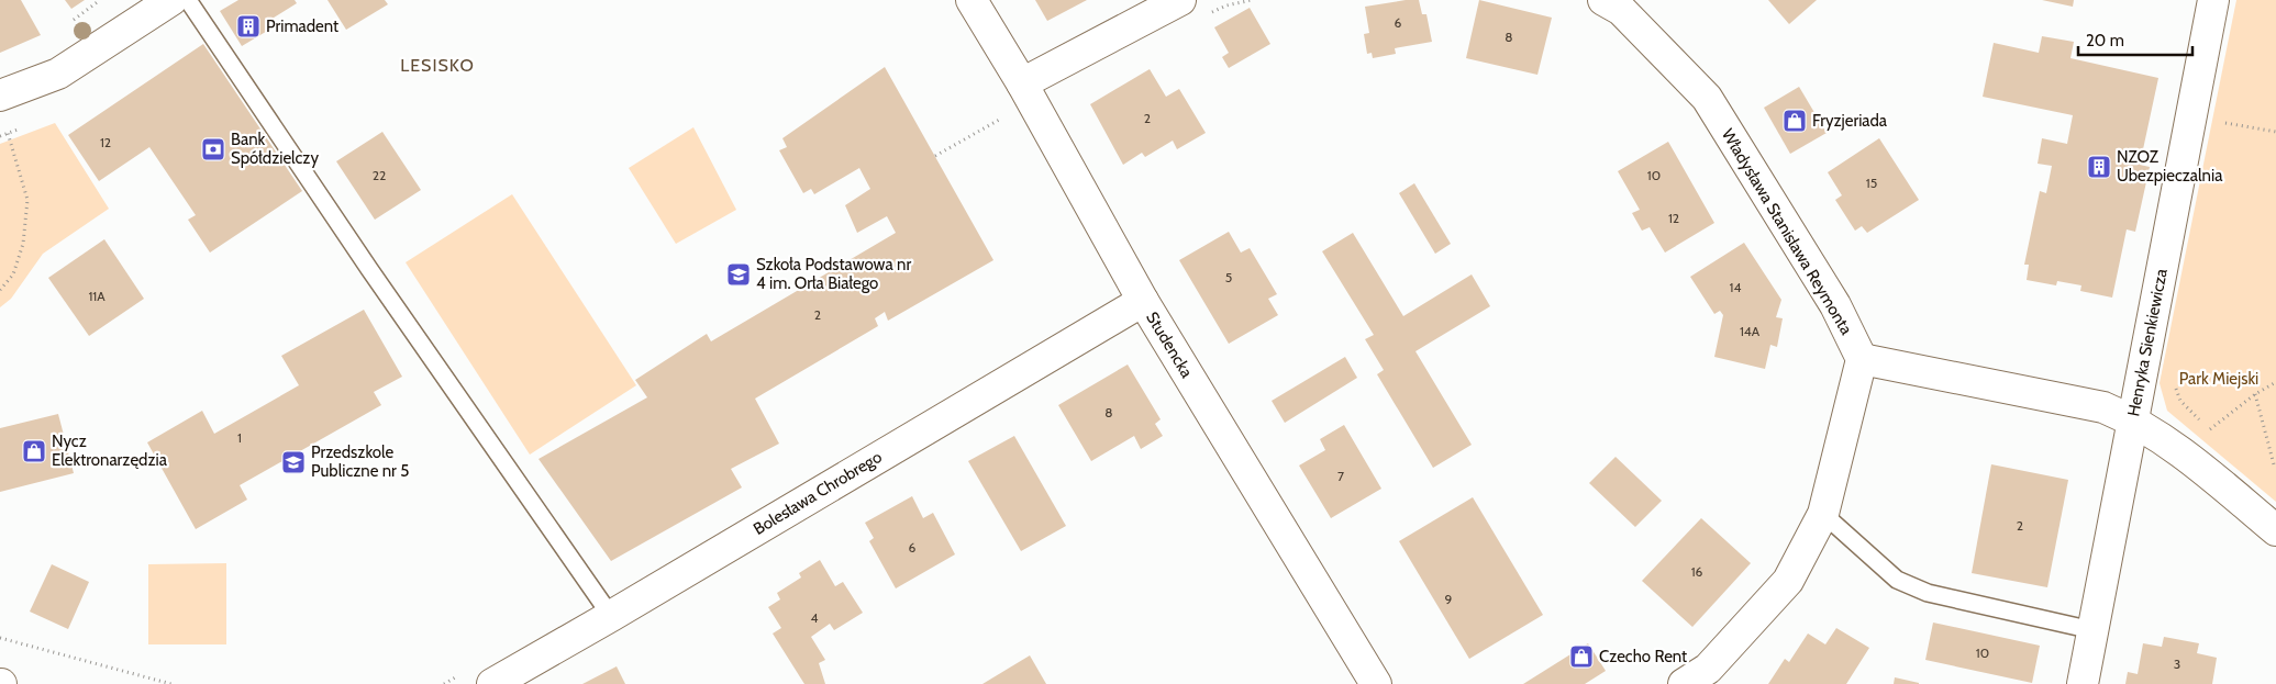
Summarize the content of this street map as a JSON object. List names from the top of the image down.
{
  "streets": {
    "street": [
      "Władysława Stanisława Reymonta",
      "Henryka Sienkiewicza",
      "Studencka",
      "Bolesława Chrobrego"
    ]
  },
  "crossings": [
    ["Studencka", "Bolesława Chrobrego"]
  ],
  "districts": ["LESISKO"],
  "parks": ["Park Miejski"],
  "places": {
    "building": ["Primadent", "NZOZ Ubezpieczalnia"],
    "shop": ["Fryzjeriada", "Nycz Elektronarzędzia", "Czecho Rent"],
    "bank": ["Bank Spółdzielczy"],
    "school or university": ["Szkoła Podstawowa nr 4 im. Orła Białego", "Przedszkole Publiczne nr 5"]
  },
  "house_numbers": [
    "6",
    "8",
    "2",
    "12",
    "22",
    "10",
    "15",
    "12",
    "5",
    "14",
    "11A",
    "2",
    "14A",
    "8",
    "1",
    "7",
    "2",
    "6",
    "16",
    "9",
    "4",
    "10",
    "3"
  ],
  "scale_bar": "20 m"
}
